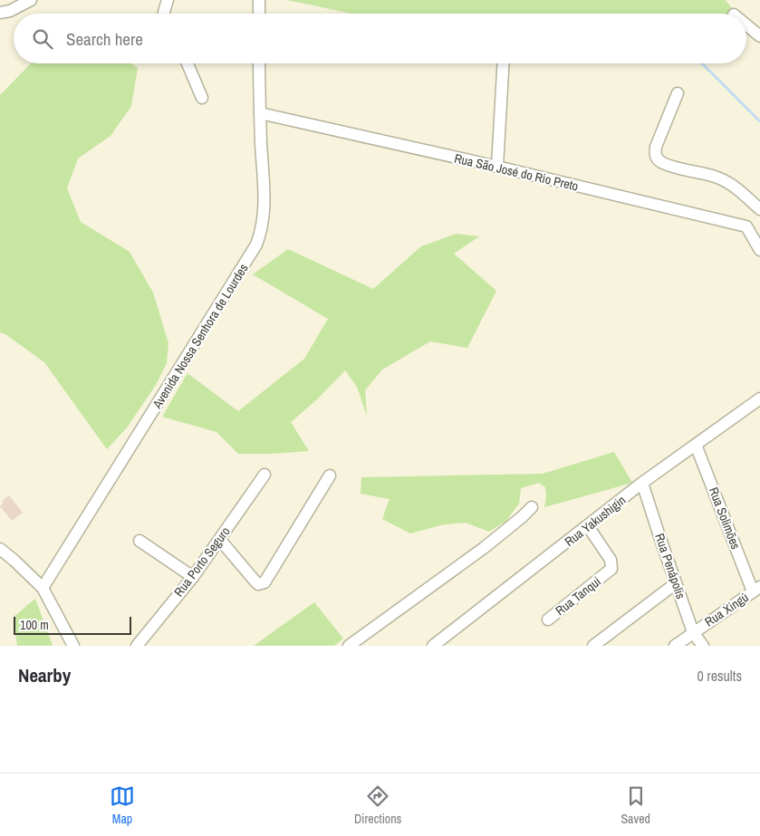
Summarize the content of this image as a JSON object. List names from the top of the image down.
{
  "streets": {
    "street": [
      "Rua São José do Rio Preto",
      "Avenida Nossa Senhora de Lourdes",
      "Rua Solimões",
      "Rua Yakushigin",
      "Rua Porto Seguro",
      "Rua Penápolis",
      "Rua Tanqui",
      "Rua Xingú"
    ]
  },
  "crossings": [
    ["Rua São José do Rio Preto", "Avenida Nossa Senhora de Lourdes"],
    ["Rua Solimões", "Rua Yakushigin"],
    ["Rua Solimões", "Rua Xingú"],
    ["Rua Yakushigin", "Rua Penápolis"],
    ["Rua Yakushigin", "Rua Tanqui"],
    ["Rua Penápolis", "Rua Xingú"]
  ],
  "scale_bar": "100 m",
  "page": {
    "search": "Search here",
    "scale": "100 m",
    "heading": ["Nearby", "0 results"],
    "nav": ["Map", "Directions", "Saved"]
  }
}
